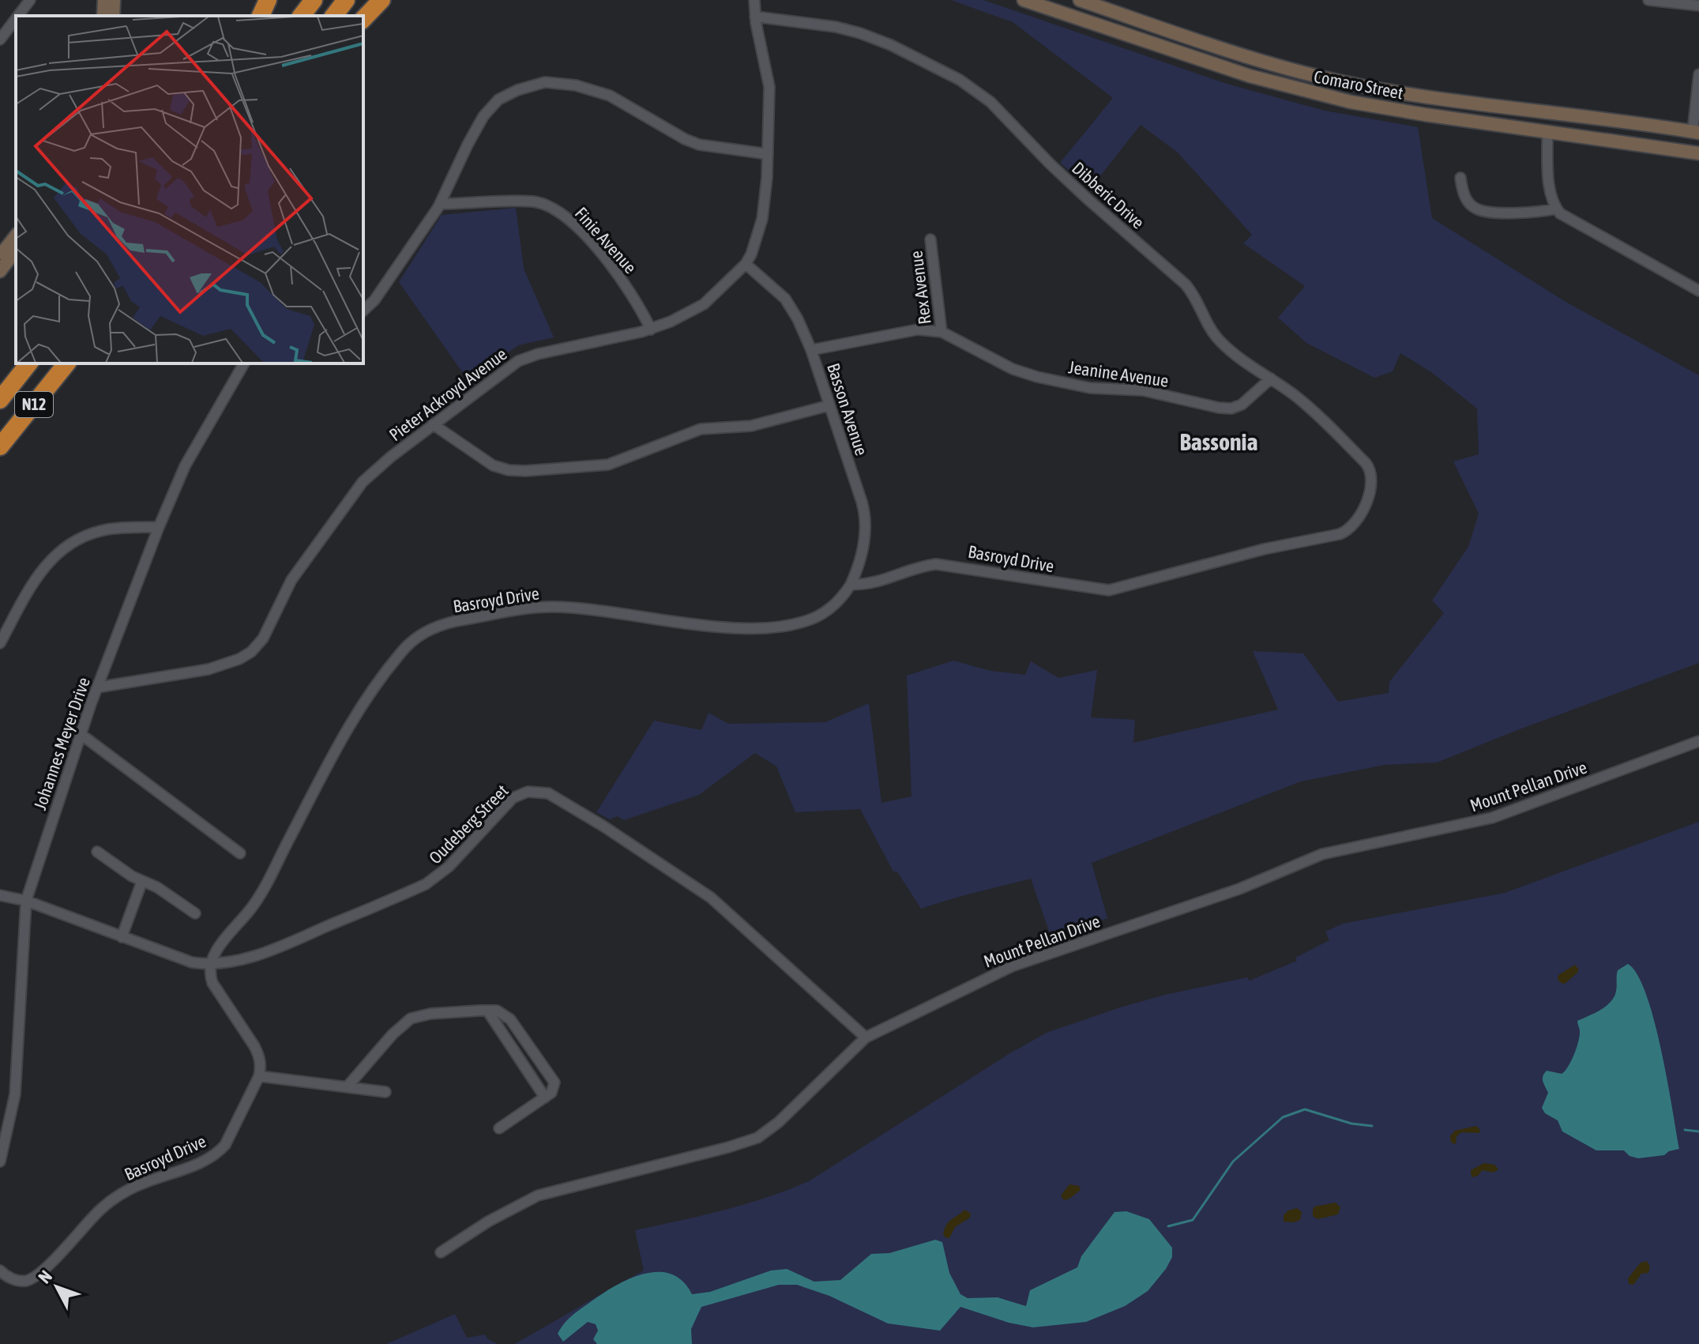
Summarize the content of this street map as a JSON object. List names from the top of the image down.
{
  "streets": {
    "highway": ["N12"],
    "street": [
      "Comaro Street",
      "Dibberic Drive",
      "Finie Avenue",
      "Rex Avenue",
      "Jeanine Avenue",
      "Pieter Ackroyd Avenue",
      "Basson Avenue",
      "Basroyd Drive",
      "Johannes Meyer Drive",
      "Mount Pellan Drive",
      "Oudeberg Street"
    ]
  },
  "crossings": [
    ["Dibberic Drive", "Jeanine Avenue"],
    ["Dibberic Drive", "Pieter Ackroyd Avenue"],
    ["Dibberic Drive", "Basroyd Drive"],
    ["Finie Avenue", "Pieter Ackroyd Avenue"],
    ["Rex Avenue", "Jeanine Avenue"],
    ["Jeanine Avenue", "Basson Avenue"],
    ["Pieter Ackroyd Avenue", "Basson Avenue"],
    ["Pieter Ackroyd Avenue", "Johannes Meyer Drive"],
    ["Basson Avenue", "Basroyd Drive"],
    ["Basroyd Drive", "Oudeberg Street"],
    ["Johannes Meyer Drive", "Oudeberg Street"],
    ["Mount Pellan Drive", "Oudeberg Street"]
  ],
  "districts": ["Bassonia"],
  "north": "top left"
}
